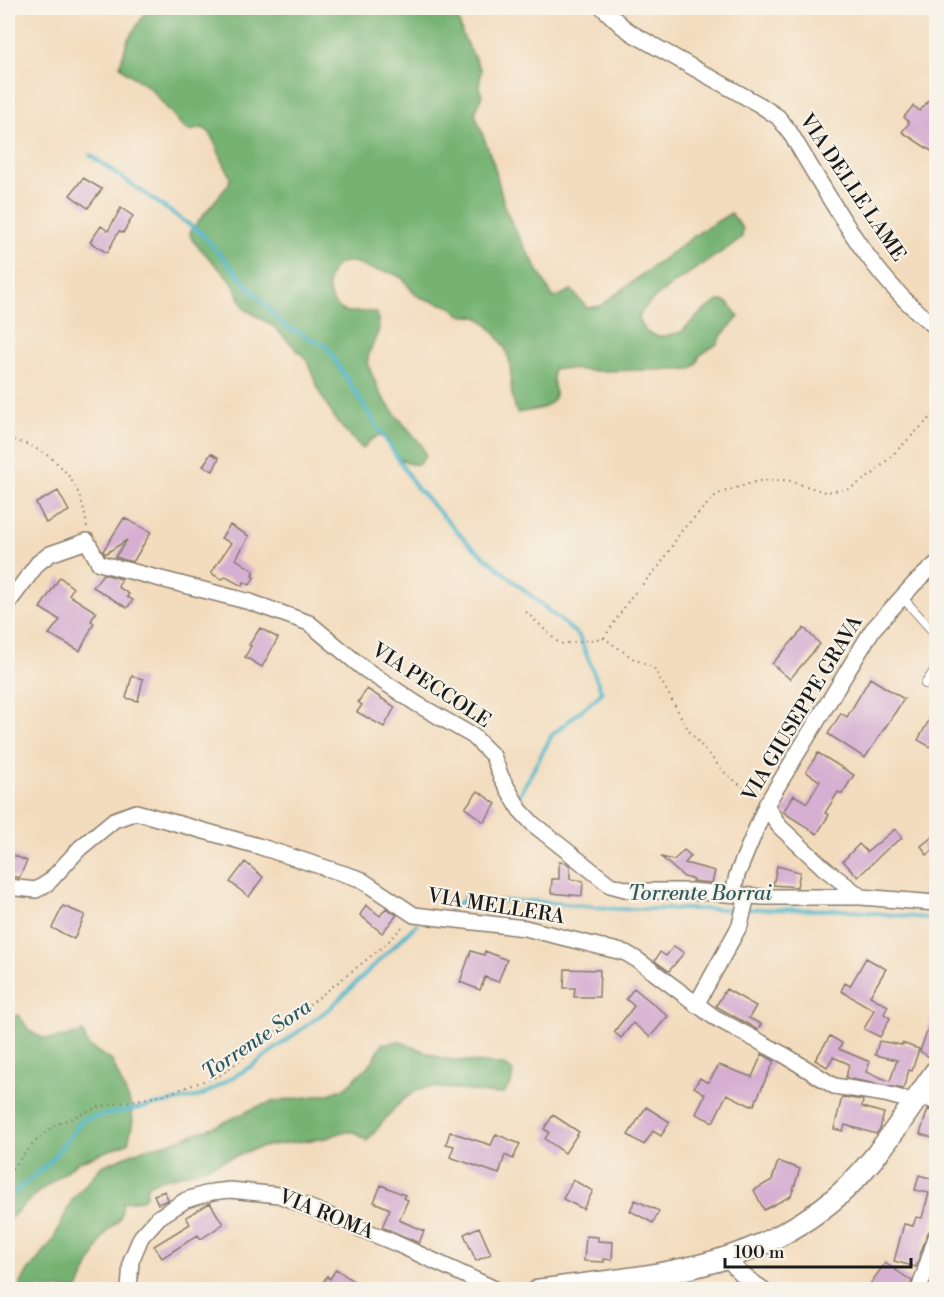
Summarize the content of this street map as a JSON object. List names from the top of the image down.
{
  "streets": {
    "street": [
      "VIA DELLE LAME",
      "VIA PECCOLE",
      "VIA GIUSEPPE GRAVA",
      "VIA MELLERA",
      "VIA ROMA"
    ]
  },
  "crossings": [
    ["VIA PECCOLE", "VIA GIUSEPPE GRAVA"],
    ["VIA GIUSEPPE GRAVA", "VIA MELLERA"]
  ],
  "water": ["Torrente Borrai", "Torrente Sora"],
  "scale_bar": "100 m"
}
